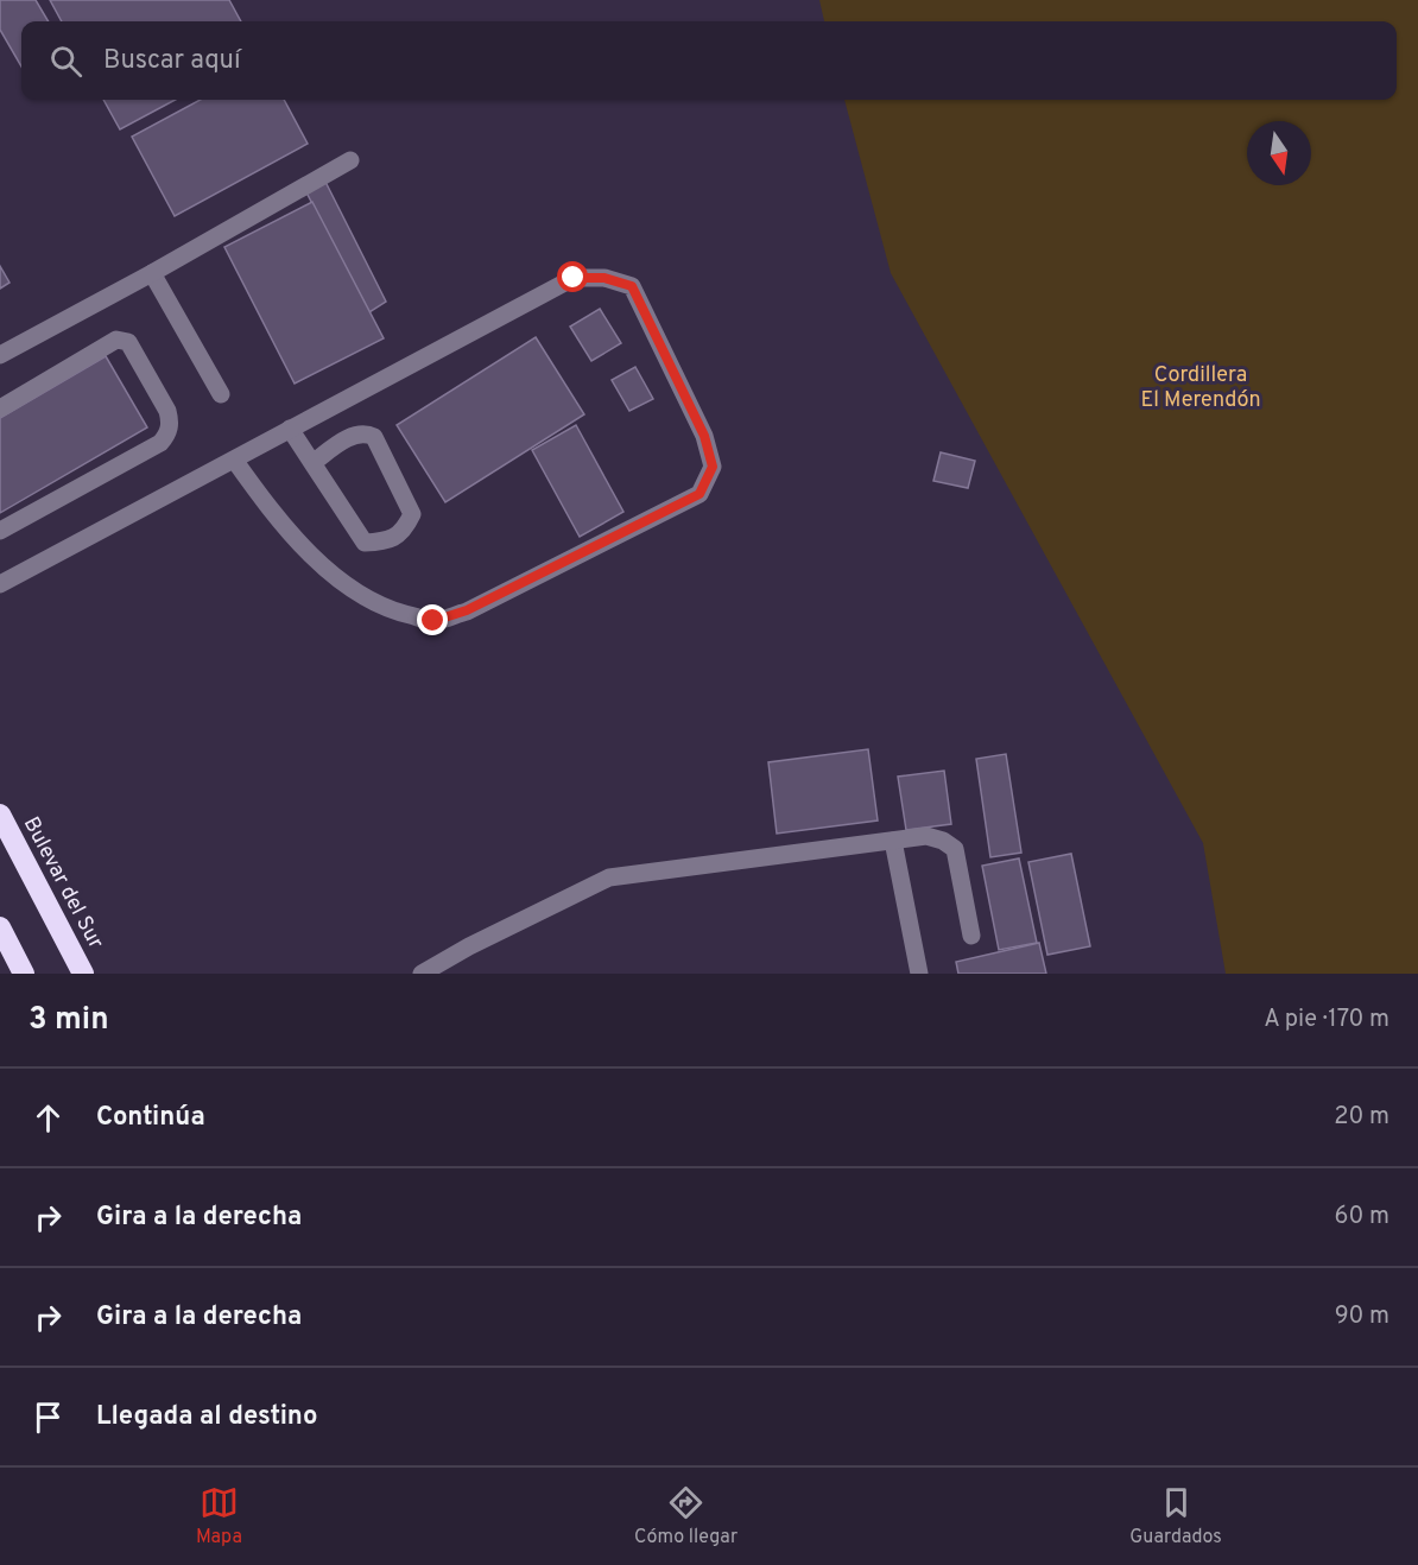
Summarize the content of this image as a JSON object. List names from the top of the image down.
{
  "streets": {
    "highway": ["Bulevar del Sur"]
  },
  "parks": ["Cordillera El Merendón"],
  "north": "bottom",
  "page": {
    "search": "Buscar aquí",
    "heading": ["3 min", "A pie · 170 m"],
    "list": [
      ["Continúa", "20 m"],
      ["Gira a la derecha", "60 m"],
      ["Gira a la derecha", "90 m"],
      "Llegada al destino"
    ],
    "nav": ["Mapa", "Cómo llegar", "Guardados"]
  }
}
